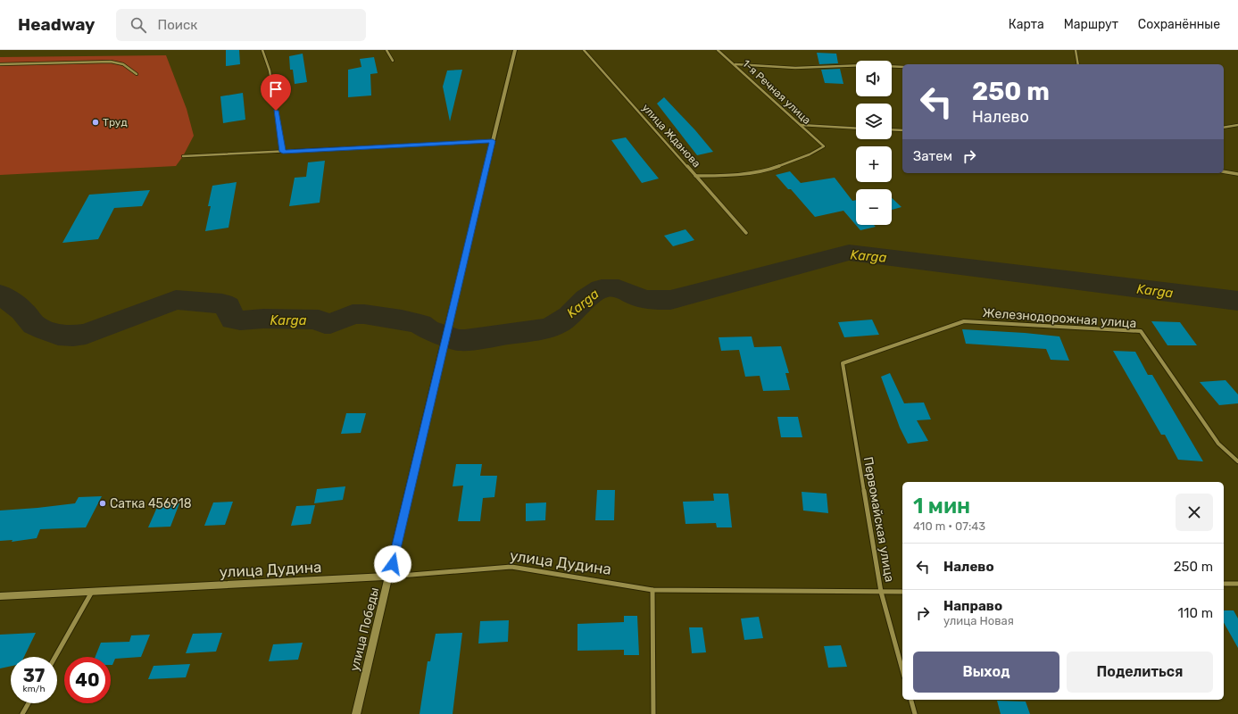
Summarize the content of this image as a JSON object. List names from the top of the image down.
{
  "streets": {
    "street": [
      "1-я Речная улица",
      "улица Жданова",
      "Железнодорожная улица",
      "Первомайская улица",
      "улица Дудина",
      "улица Победы"
    ]
  },
  "crossings": [
    ["1-я Речная улица", "улица Жданова"],
    ["Железнодорожная улица", "Первомайская улица"],
    ["Первомайская улица", "улица Дудина"],
    ["улица Дудина", "улица Победы"]
  ],
  "water": ["Karga"],
  "places": ["Труд", "Сатка 456918"],
  "page": {
    "header": "Headway",
    "search": "Поиск",
    "nav": ["Карта", "Маршрут", "Сохранённые"],
    "map_buttons": ["+", "−"],
    "turn": ["250 m", "Налево"],
    "then": "Затем",
    "heading": ["1 мин", "410 m · 07:43"],
    "list": [
      {
        "name": "Налево",
        "value": "250 m"
      },
      {
        "name": "Направо",
        "note": "улица Новая",
        "value": "110 m"
      }
    ],
    "buttons": ["Выход", "Поделиться"],
    "speed": "37 km/h",
    "limit": "40"
  }
}
